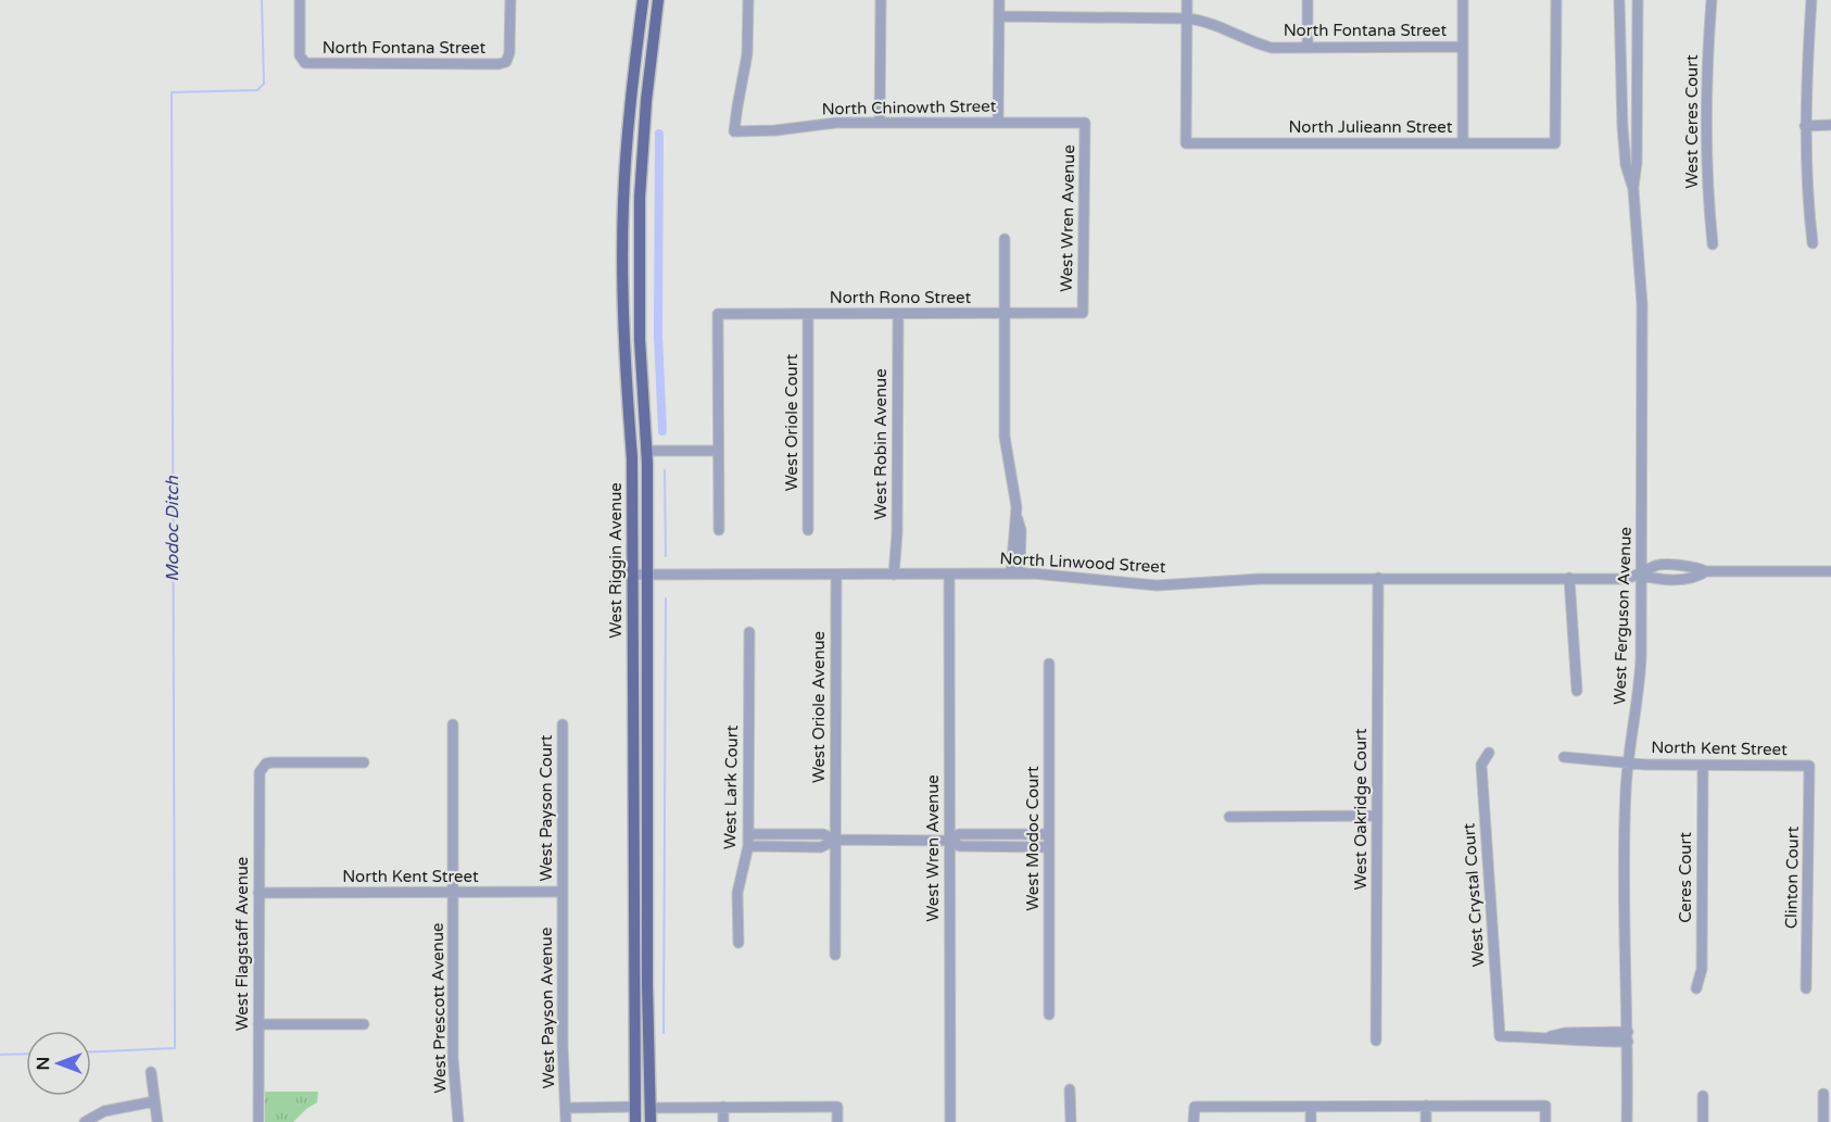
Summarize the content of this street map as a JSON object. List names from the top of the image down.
{
  "streets": {
    "main road": ["West Riggin Avenue"],
    "street": [
      "North Fontana Street",
      "North Chinowth Street",
      "West Ceres Court",
      "North Julieann Street",
      "West Wren Avenue",
      "North Rono Street",
      "West Oriole Court",
      "West Robin Avenue",
      "North Linwood Street",
      "West Ferguson Avenue",
      "West Oriole Avenue",
      "North Kent Street",
      "West Lark Court",
      "West Payson Court",
      "West Oakridge Court",
      "West Modoc Court",
      "Ceres Court",
      "Clinton Court",
      "West Crystal Court",
      "West Flagstaff Avenue",
      "West Prescott Avenue",
      "West Payson Avenue"
    ]
  },
  "crossings": [
    ["North Fontana Street", "North Julieann Street"],
    ["North Chinowth Street", "West Wren Avenue"],
    ["West Wren Avenue", "North Rono Street"],
    ["West Wren Avenue", "North Linwood Street"],
    ["North Rono Street", "West Oriole Court"],
    ["North Rono Street", "West Robin Avenue"],
    ["West Robin Avenue", "North Linwood Street"],
    ["West Riggin Avenue", "North Linwood Street"],
    ["North Linwood Street", "West Ferguson Avenue"],
    ["North Linwood Street", "West Oriole Avenue"],
    ["North Linwood Street", "West Oakridge Court"],
    ["West Ferguson Avenue", "North Kent Street"],
    ["West Ferguson Avenue", "West Crystal Court"],
    ["North Kent Street", "West Payson Court"],
    ["North Kent Street", "Ceres Court"],
    ["North Kent Street", "Clinton Court"],
    ["North Kent Street", "West Flagstaff Avenue"],
    ["North Kent Street", "West Prescott Avenue"],
    ["North Kent Street", "West Payson Avenue"],
    ["West Payson Court", "West Payson Avenue"]
  ],
  "water": ["Modoc Ditch"],
  "north": "left"
}
